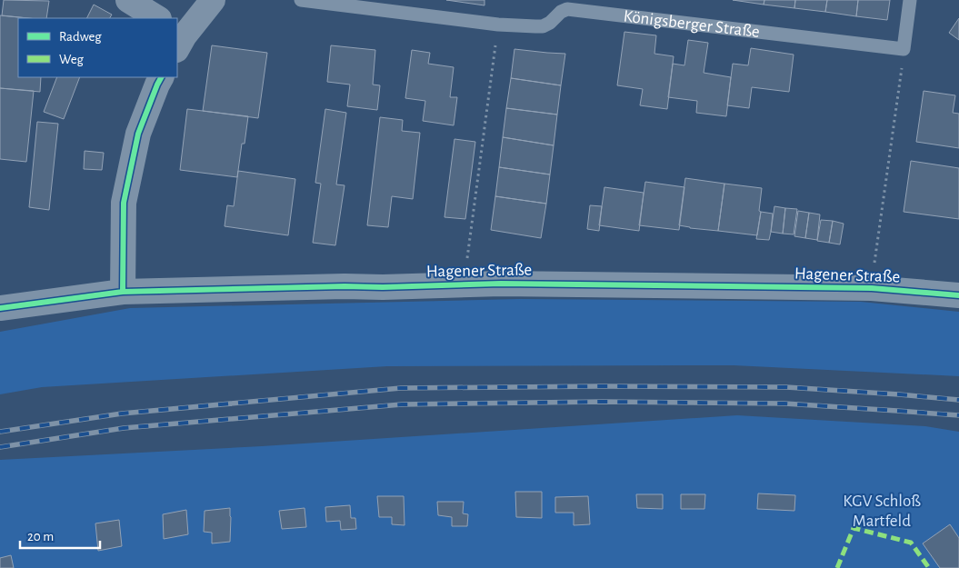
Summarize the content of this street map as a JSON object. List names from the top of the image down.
{
  "streets": {
    "street": ["Hagener Straße"],
    "lane": ["Königsberger Straße"]
  },
  "parks": ["KGV Schloß Martfeld"],
  "legend": ["Radweg", "Weg"],
  "scale_bar": "20 m"
}
